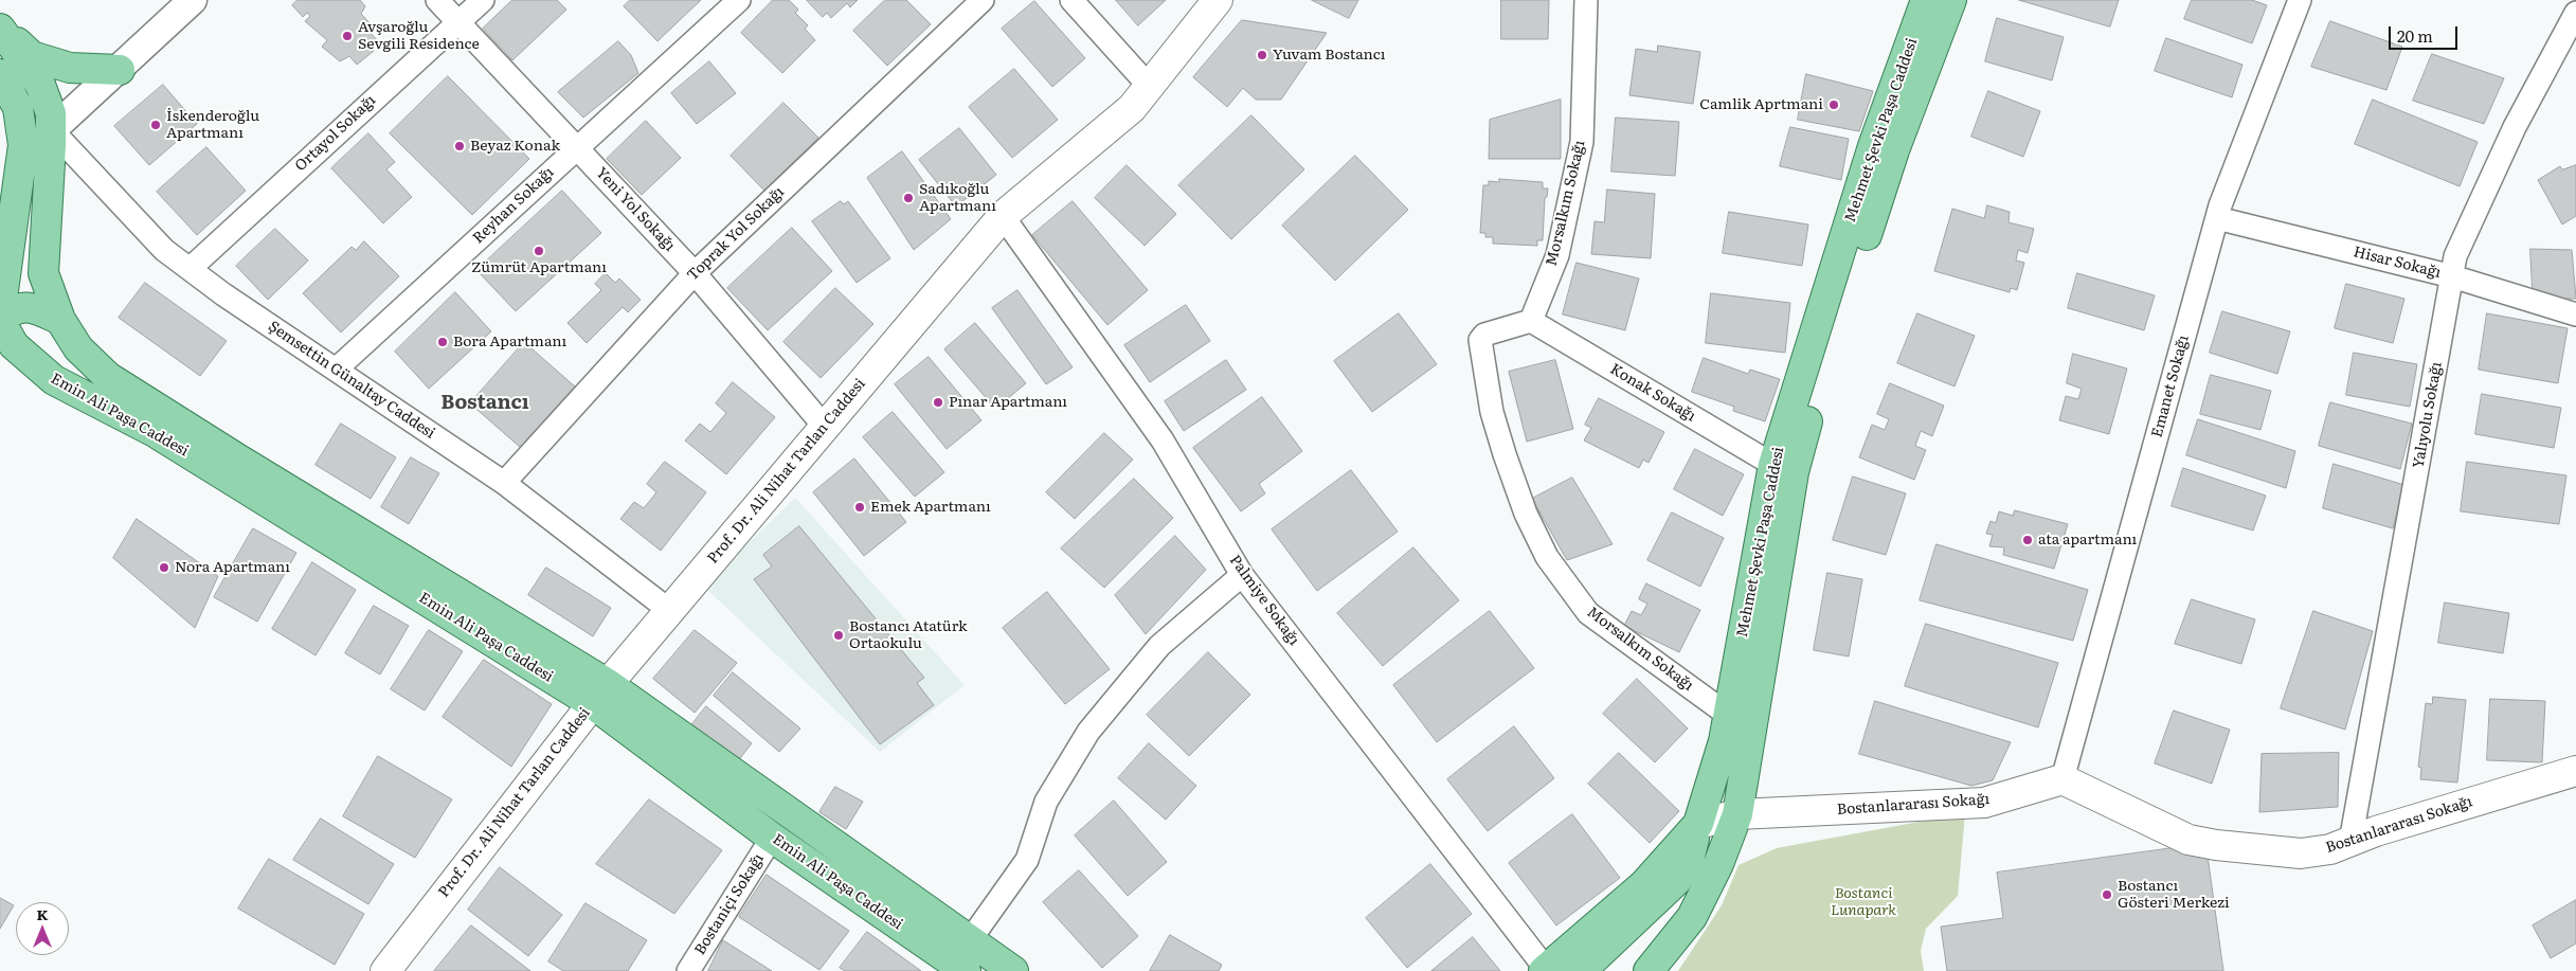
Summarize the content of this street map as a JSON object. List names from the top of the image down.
{
  "streets": {
    "main road": [
      "Mehmet Şevki Paşa Caddesi",
      "Emin Ali Paşa Caddesi",
      "Prof. Dr. Ali Nihat Tarlan Caddesi",
      "Bostanlararası Sokağı"
    ],
    "street": [
      "Ortayol Sokağı",
      "Morsalkım Sokağı",
      "Reyhan Sokağı",
      "Yeni Yol Sokağı",
      "Toprak Yol Sokağı",
      "Hisar Sokağı",
      "Şemsettin Günaltay Caddesi",
      "Emanet Sokağı",
      "Konak Sokağı",
      "Yalıyolu Sokağı",
      "Palmiye Sokağı",
      "Bostaniçi Sokağı"
    ]
  },
  "crossings": [
    ["Mehmet Şevki Paşa Caddesi", "Morsalkım Sokağı"],
    ["Mehmet Şevki Paşa Caddesi", "Konak Sokağı"],
    ["Mehmet Şevki Paşa Caddesi", "Palmiye Sokağı"],
    ["Mehmet Şevki Paşa Caddesi", "Bostanlararası Sokağı"],
    ["Ortayol Sokağı", "Yeni Yol Sokağı"],
    ["Ortayol Sokağı", "Şemsettin Günaltay Caddesi"],
    ["Morsalkım Sokağı", "Konak Sokağı"],
    ["Reyhan Sokağı", "Yeni Yol Sokağı"],
    ["Reyhan Sokağı", "Şemsettin Günaltay Caddesi"],
    ["Yeni Yol Sokağı", "Toprak Yol Sokağı"],
    ["Yeni Yol Sokağı", "Prof. Dr. Ali Nihat Tarlan Caddesi"],
    ["Toprak Yol Sokağı", "Şemsettin Günaltay Caddesi"],
    ["Hisar Sokağı", "Emanet Sokağı"],
    ["Hisar Sokağı", "Yalıyolu Sokağı"],
    ["Şemsettin Günaltay Caddesi", "Prof. Dr. Ali Nihat Tarlan Caddesi"],
    ["Emanet Sokağı", "Bostanlararası Sokağı"],
    ["Emin Ali Paşa Caddesi", "Prof. Dr. Ali Nihat Tarlan Caddesi"],
    ["Emin Ali Paşa Caddesi", "Bostaniçi Sokağı"],
    ["Yalıyolu Sokağı", "Bostanlararası Sokağı"],
    ["Prof. Dr. Ali Nihat Tarlan Caddesi", "Palmiye Sokağı"]
  ],
  "districts": ["Bostancı"],
  "parks": ["Bostanci Lunapark"],
  "places": [
    "Avşaroğlu Sevgili Residence",
    "Yuvam Bostancı",
    "Camlik Aprtmani",
    "İskenderoğlu Apartmanı",
    "Beyaz Konak",
    "Sadıkoğlu Apartmanı",
    "Zümrüt Apartmanı",
    "Bora Apartmanı",
    "Pınar Apartmanı",
    "Emek Apartmanı",
    "ata apartmanı",
    "Nora Apartmanı",
    "Bostancı Atatürk Ortaokulu",
    "Bostancı Gösteri Merkezi"
  ],
  "scale_bar": "20 m",
  "north": "top"
}
